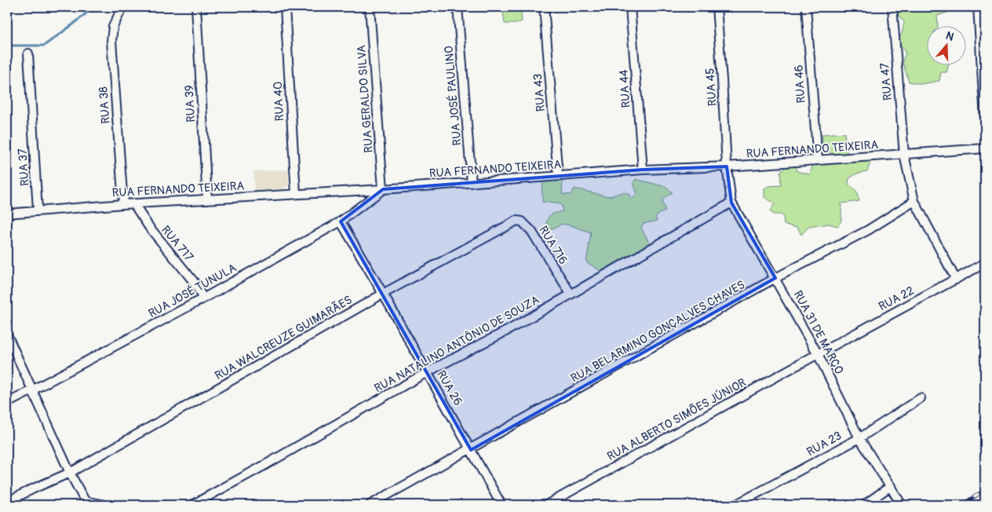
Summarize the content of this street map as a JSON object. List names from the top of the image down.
{
  "streets": {
    "street": [
      "RUA 47",
      "RUA 46",
      "RUA 45",
      "RUA 44",
      "RUA 43",
      "RUA JOSÉ PAULINO",
      "RUA GERALDO SILVA",
      "RUA 40",
      "RUA 39",
      "RUA 38",
      "RUA FERNANDO TEIXEIRA",
      "RUA 37",
      "RUA 717",
      "RUA 716",
      "RUA JOSÉ TUNULA",
      "RUA 22",
      "RUA BELARMINO GONÇALVES CHAVES",
      "RUA 31 DE MARÇO",
      "RUA WALCREUZE GUIMARÃES",
      "RUA NATALINO ANTÔNIO DE SOUZA",
      "RUA 26",
      "RUA ALBERTO SIMÕES JÚNIOR",
      "RUA 23"
    ]
  },
  "crossings": [
    ["RUA 47", "RUA FERNANDO TEIXEIRA"],
    ["RUA 46", "RUA FERNANDO TEIXEIRA"],
    ["RUA 45", "RUA FERNANDO TEIXEIRA"],
    ["RUA 45", "RUA 31 DE MARÇO"],
    ["RUA 44", "RUA FERNANDO TEIXEIRA"],
    ["RUA 43", "RUA FERNANDO TEIXEIRA"],
    ["RUA JOSÉ PAULINO", "RUA FERNANDO TEIXEIRA"],
    ["RUA GERALDO SILVA", "RUA FERNANDO TEIXEIRA"],
    ["RUA GERALDO SILVA", "RUA JOSÉ TUNULA"],
    ["RUA 40", "RUA FERNANDO TEIXEIRA"],
    ["RUA 39", "RUA FERNANDO TEIXEIRA"],
    ["RUA 38", "RUA FERNANDO TEIXEIRA"],
    ["RUA FERNANDO TEIXEIRA", "RUA 37"],
    ["RUA FERNANDO TEIXEIRA", "RUA 717"],
    ["RUA FERNANDO TEIXEIRA", "RUA JOSÉ TUNULA"],
    ["RUA FERNANDO TEIXEIRA", "RUA 31 DE MARÇO"],
    ["RUA 717", "RUA JOSÉ TUNULA"],
    ["RUA 716", "RUA WALCREUZE GUIMARÃES"],
    ["RUA 716", "RUA NATALINO ANTÔNIO DE SOUZA"],
    ["RUA JOSÉ TUNULA", "RUA 26"],
    ["RUA 22", "RUA 31 DE MARÇO"],
    ["RUA 22", "RUA ALBERTO SIMÕES JÚNIOR"],
    ["RUA BELARMINO GONÇALVES CHAVES", "RUA 31 DE MARÇO"],
    ["RUA BELARMINO GONÇALVES CHAVES", "RUA 26"],
    ["RUA 31 DE MARÇO", "RUA NATALINO ANTÔNIO DE SOUZA"],
    ["RUA 31 DE MARÇO", "RUA ALBERTO SIMÕES JÚNIOR"],
    ["RUA 31 DE MARÇO", "RUA 23"],
    ["RUA WALCREUZE GUIMARÃES", "RUA 26"],
    ["RUA NATALINO ANTÔNIO DE SOUZA", "RUA 26"]
  ],
  "north": "top"
}
